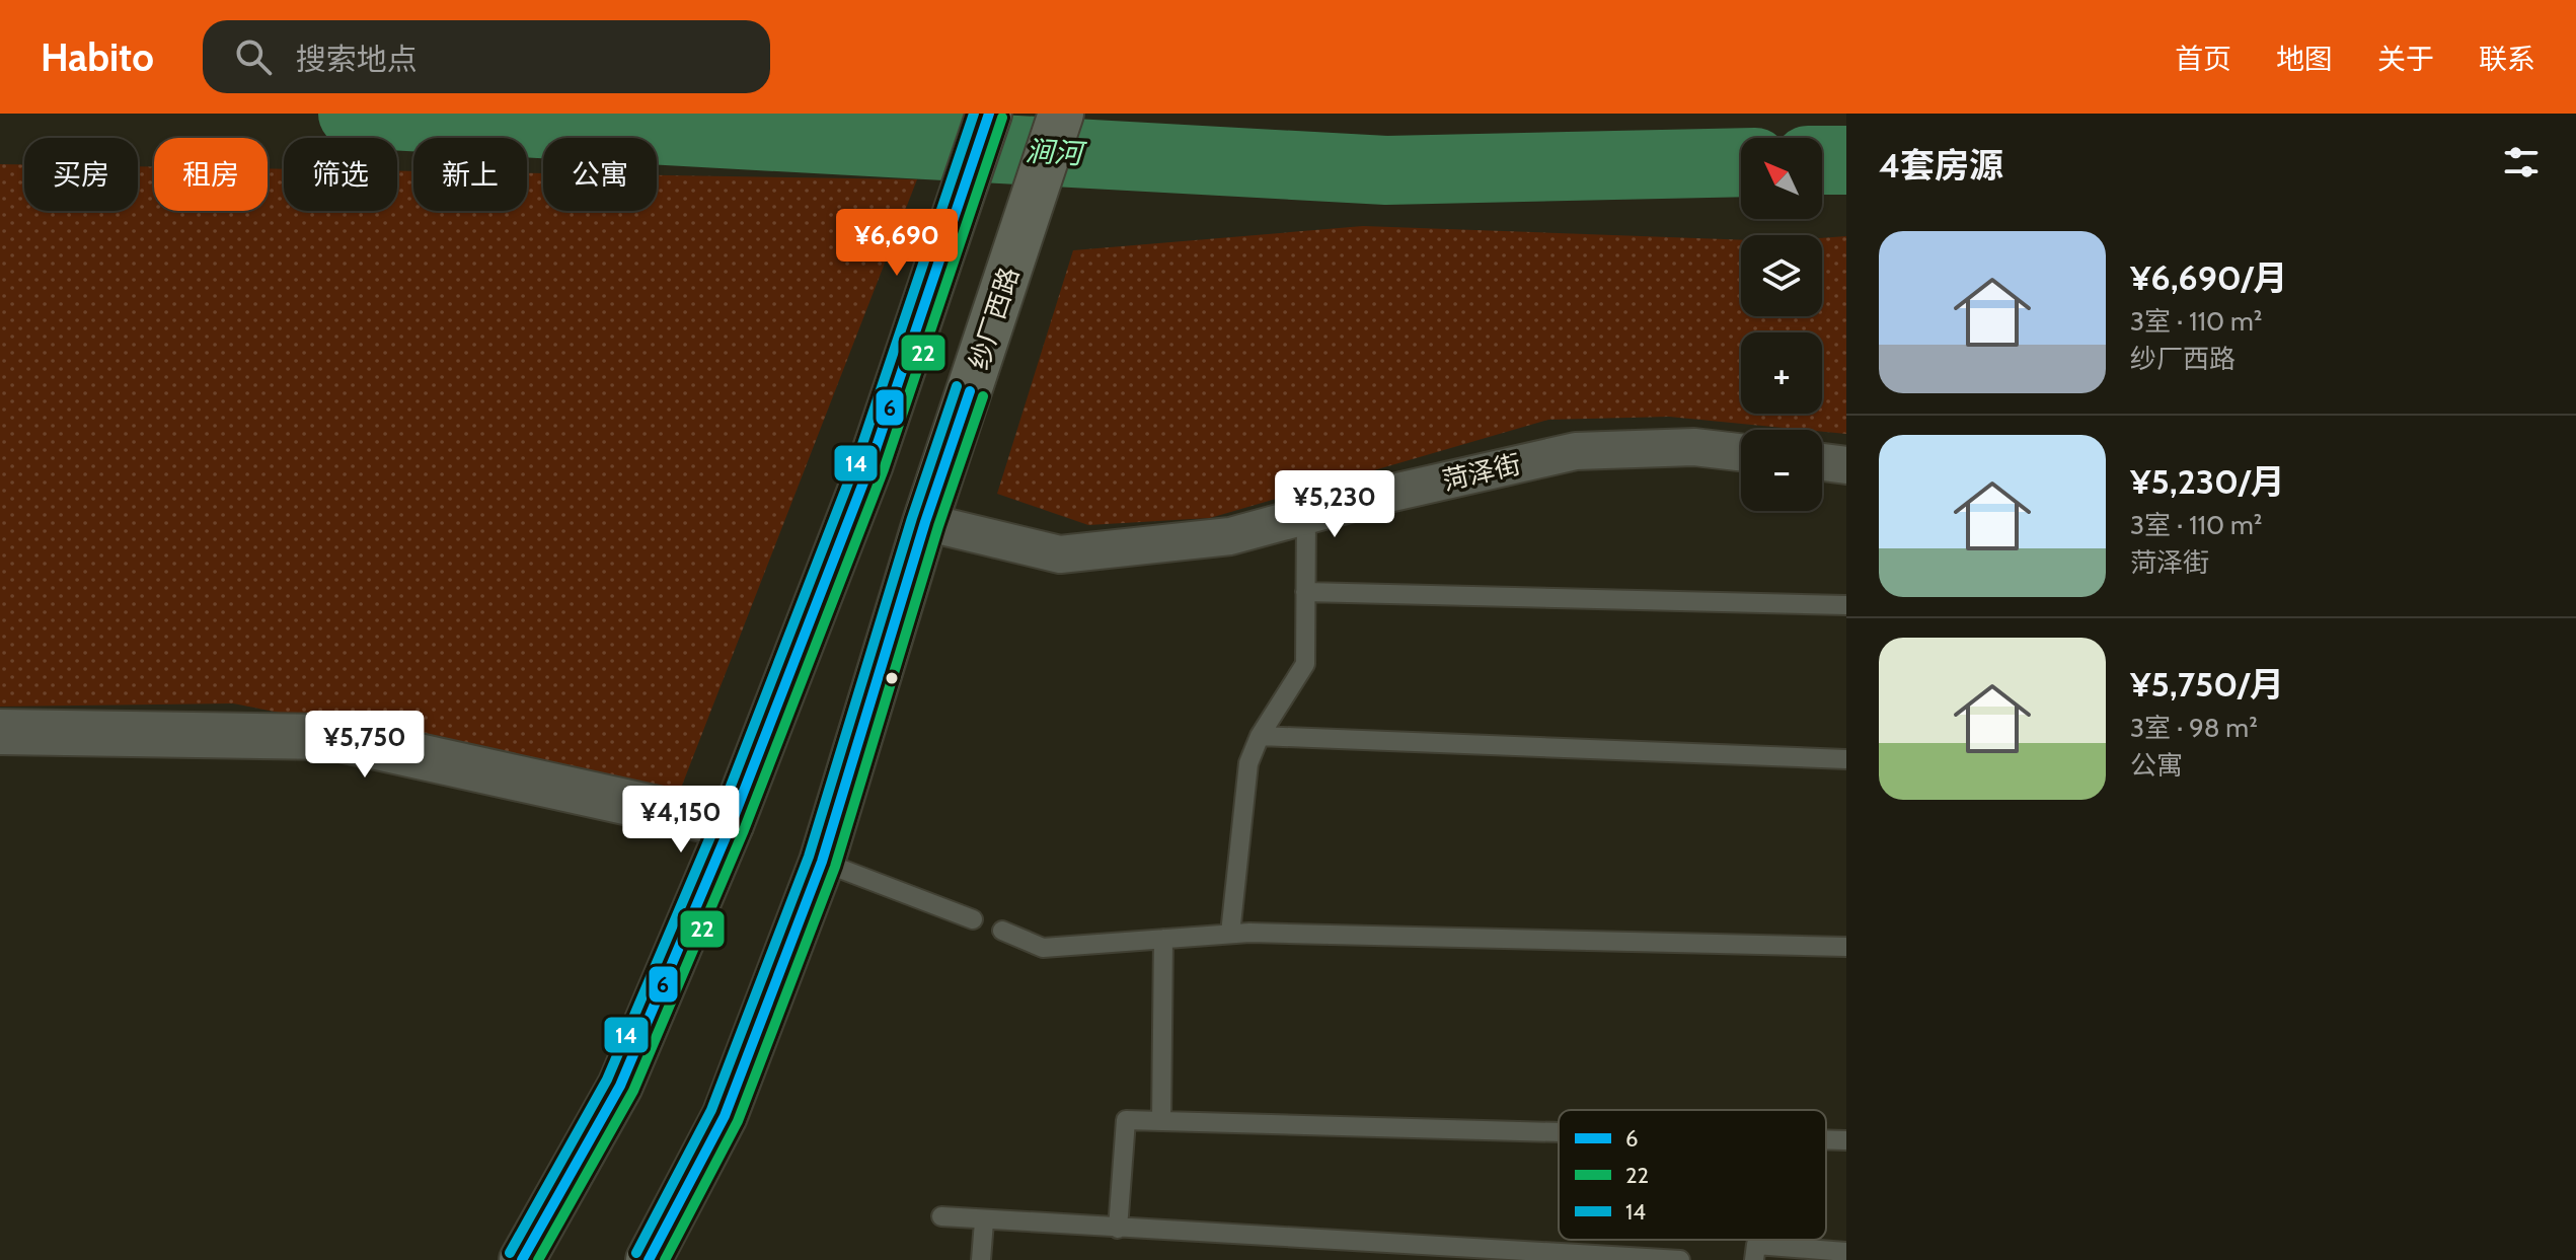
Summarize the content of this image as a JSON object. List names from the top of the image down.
{
  "streets": {
    "main road": ["纱厂西路"],
    "street": ["菏泽街"]
  },
  "crossings": [
    ["纱厂西路", "菏泽街"]
  ],
  "water": ["涧河"],
  "lines": ["transit line 6", "transit line 14", "transit line 22"],
  "legend": ["6", "22", "14"],
  "north": "top left",
  "page": {
    "header": "Habito",
    "search": "搜索地点",
    "nav": [
      "首页",
      "地图",
      "关于",
      "联系"
    ],
    "heading": "4套房源",
    "map_buttons": ["+", "−"],
    "chip": [
      "买房",
      "租房",
      "筛选",
      "新上",
      "公寓"
    ],
    "price": [
      "¥6,690",
      "¥5,230",
      "¥5,750",
      "¥4,150"
    ],
    "list": [
      {
        "name": "¥6,690/月",
        "note": "3室 · 110 m² · 纱厂西路"
      },
      {
        "name": "¥5,230/月",
        "note": "3室 · 110 m² · 菏泽街"
      },
      {
        "name": "¥5,750/月",
        "note": "3室 · 98 m² · 公寓"
      }
    ]
  }
}
